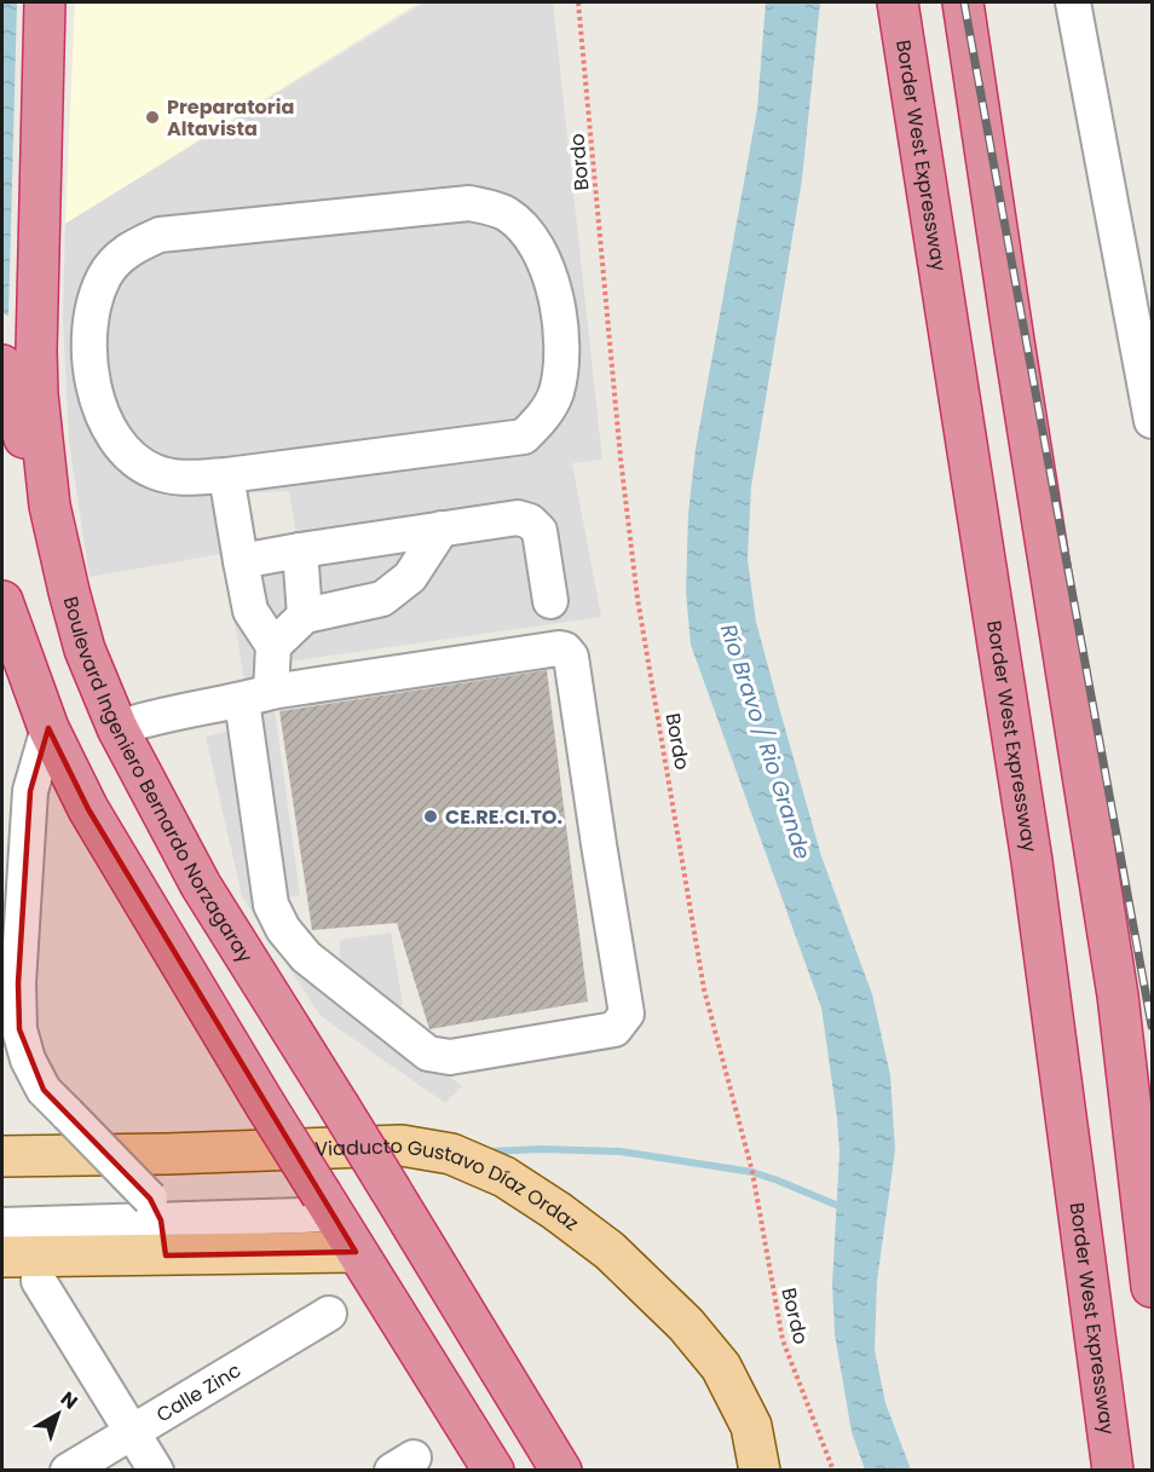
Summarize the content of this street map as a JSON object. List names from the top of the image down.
{
  "streets": {
    "highway": ["Border West Expressway", "Boulevard Ingeniero Bernardo Norzagaray"],
    "main road": ["Viaducto Gustavo Díaz Ordaz"],
    "street": ["Calle Zinc"],
    "path": ["Bordo"]
  },
  "water": ["Río Bravo / Rio Grande"],
  "places": ["Preparatoria Altavista", "CE.RE.CI.TO."],
  "north": "top right"
}
